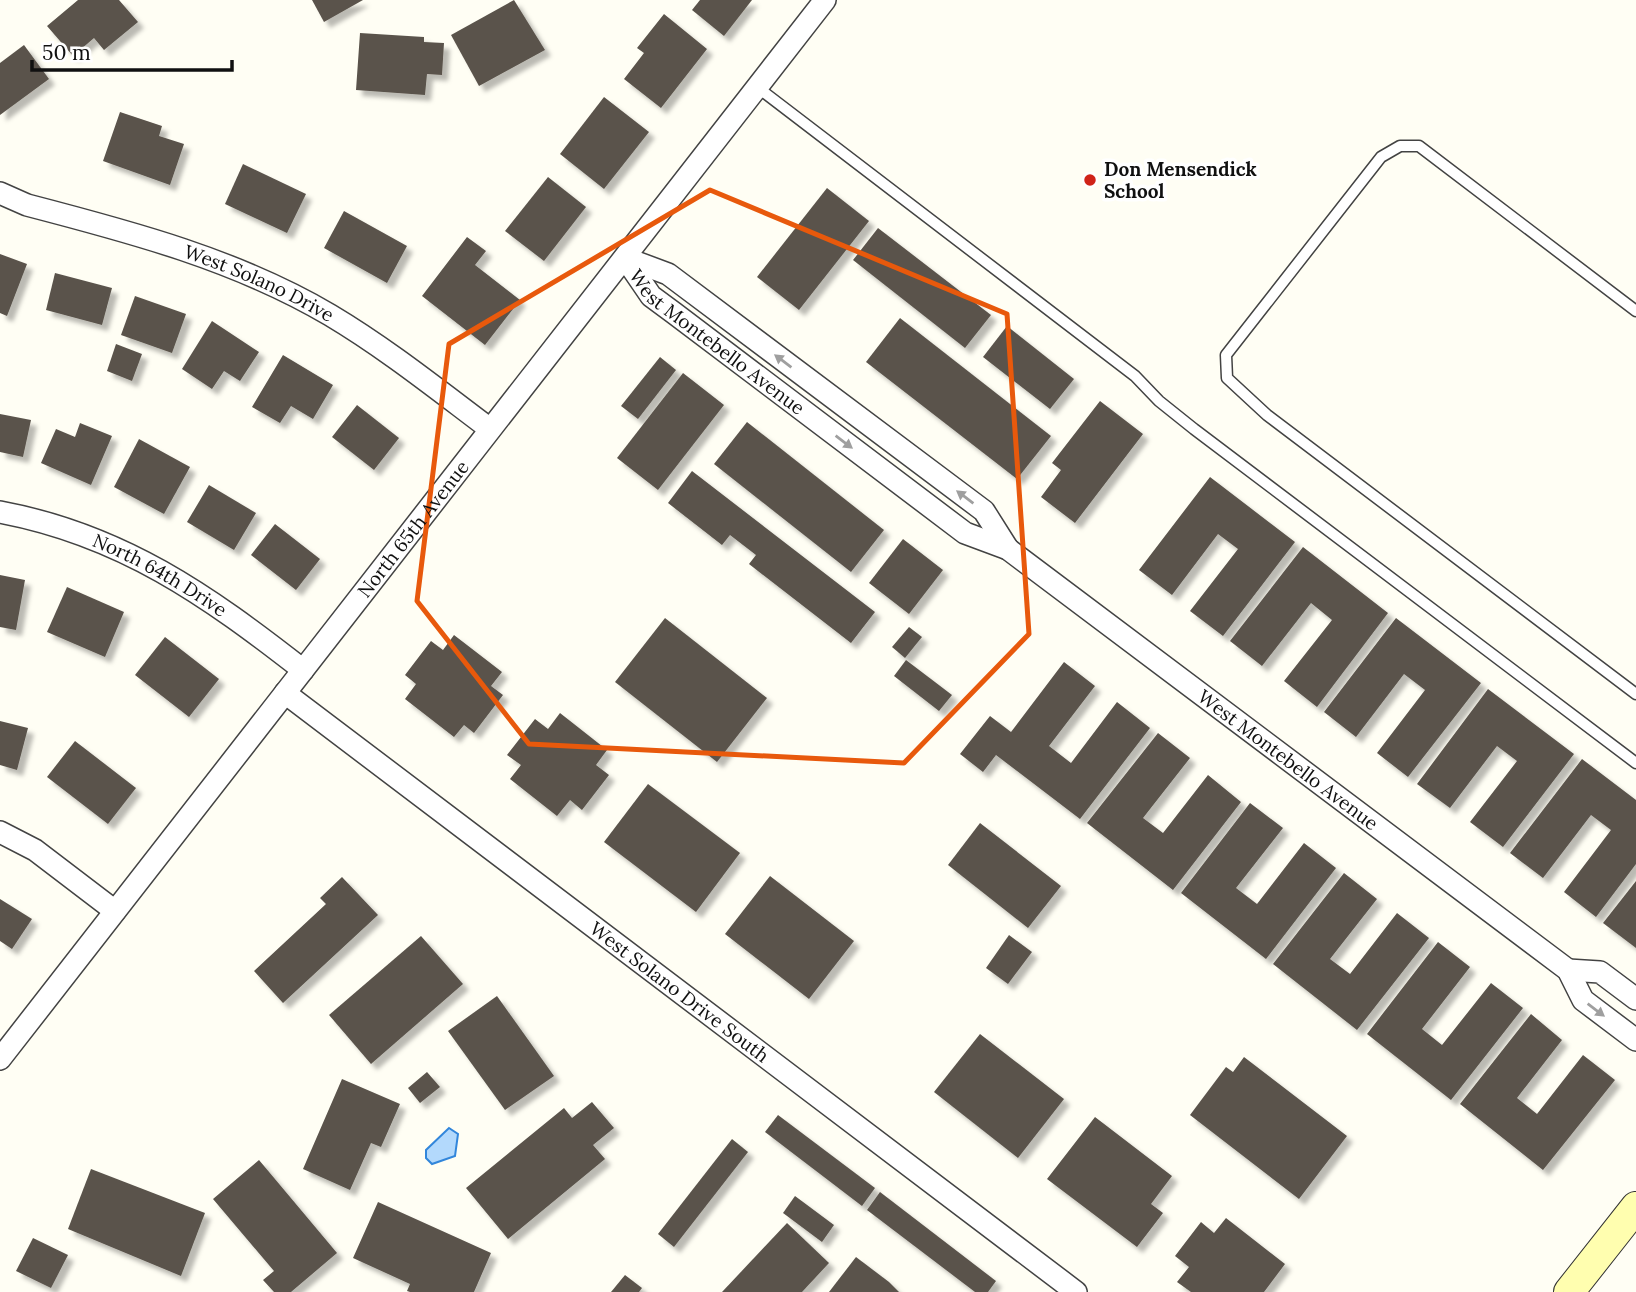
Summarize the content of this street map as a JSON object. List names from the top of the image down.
{
  "streets": {
    "street": [
      "West Solano Drive",
      "West Montebello Avenue",
      "North 65th Avenue",
      "North 64th Drive",
      "West Solano Drive South"
    ]
  },
  "crossings": [
    ["West Solano Drive", "North 65th Avenue"],
    ["West Montebello Avenue", "North 65th Avenue"],
    ["North 65th Avenue", "North 64th Drive"],
    ["North 65th Avenue", "West Solano Drive South"]
  ],
  "places": ["Don Mensendick School"],
  "scale_bar": "50 m"
}
